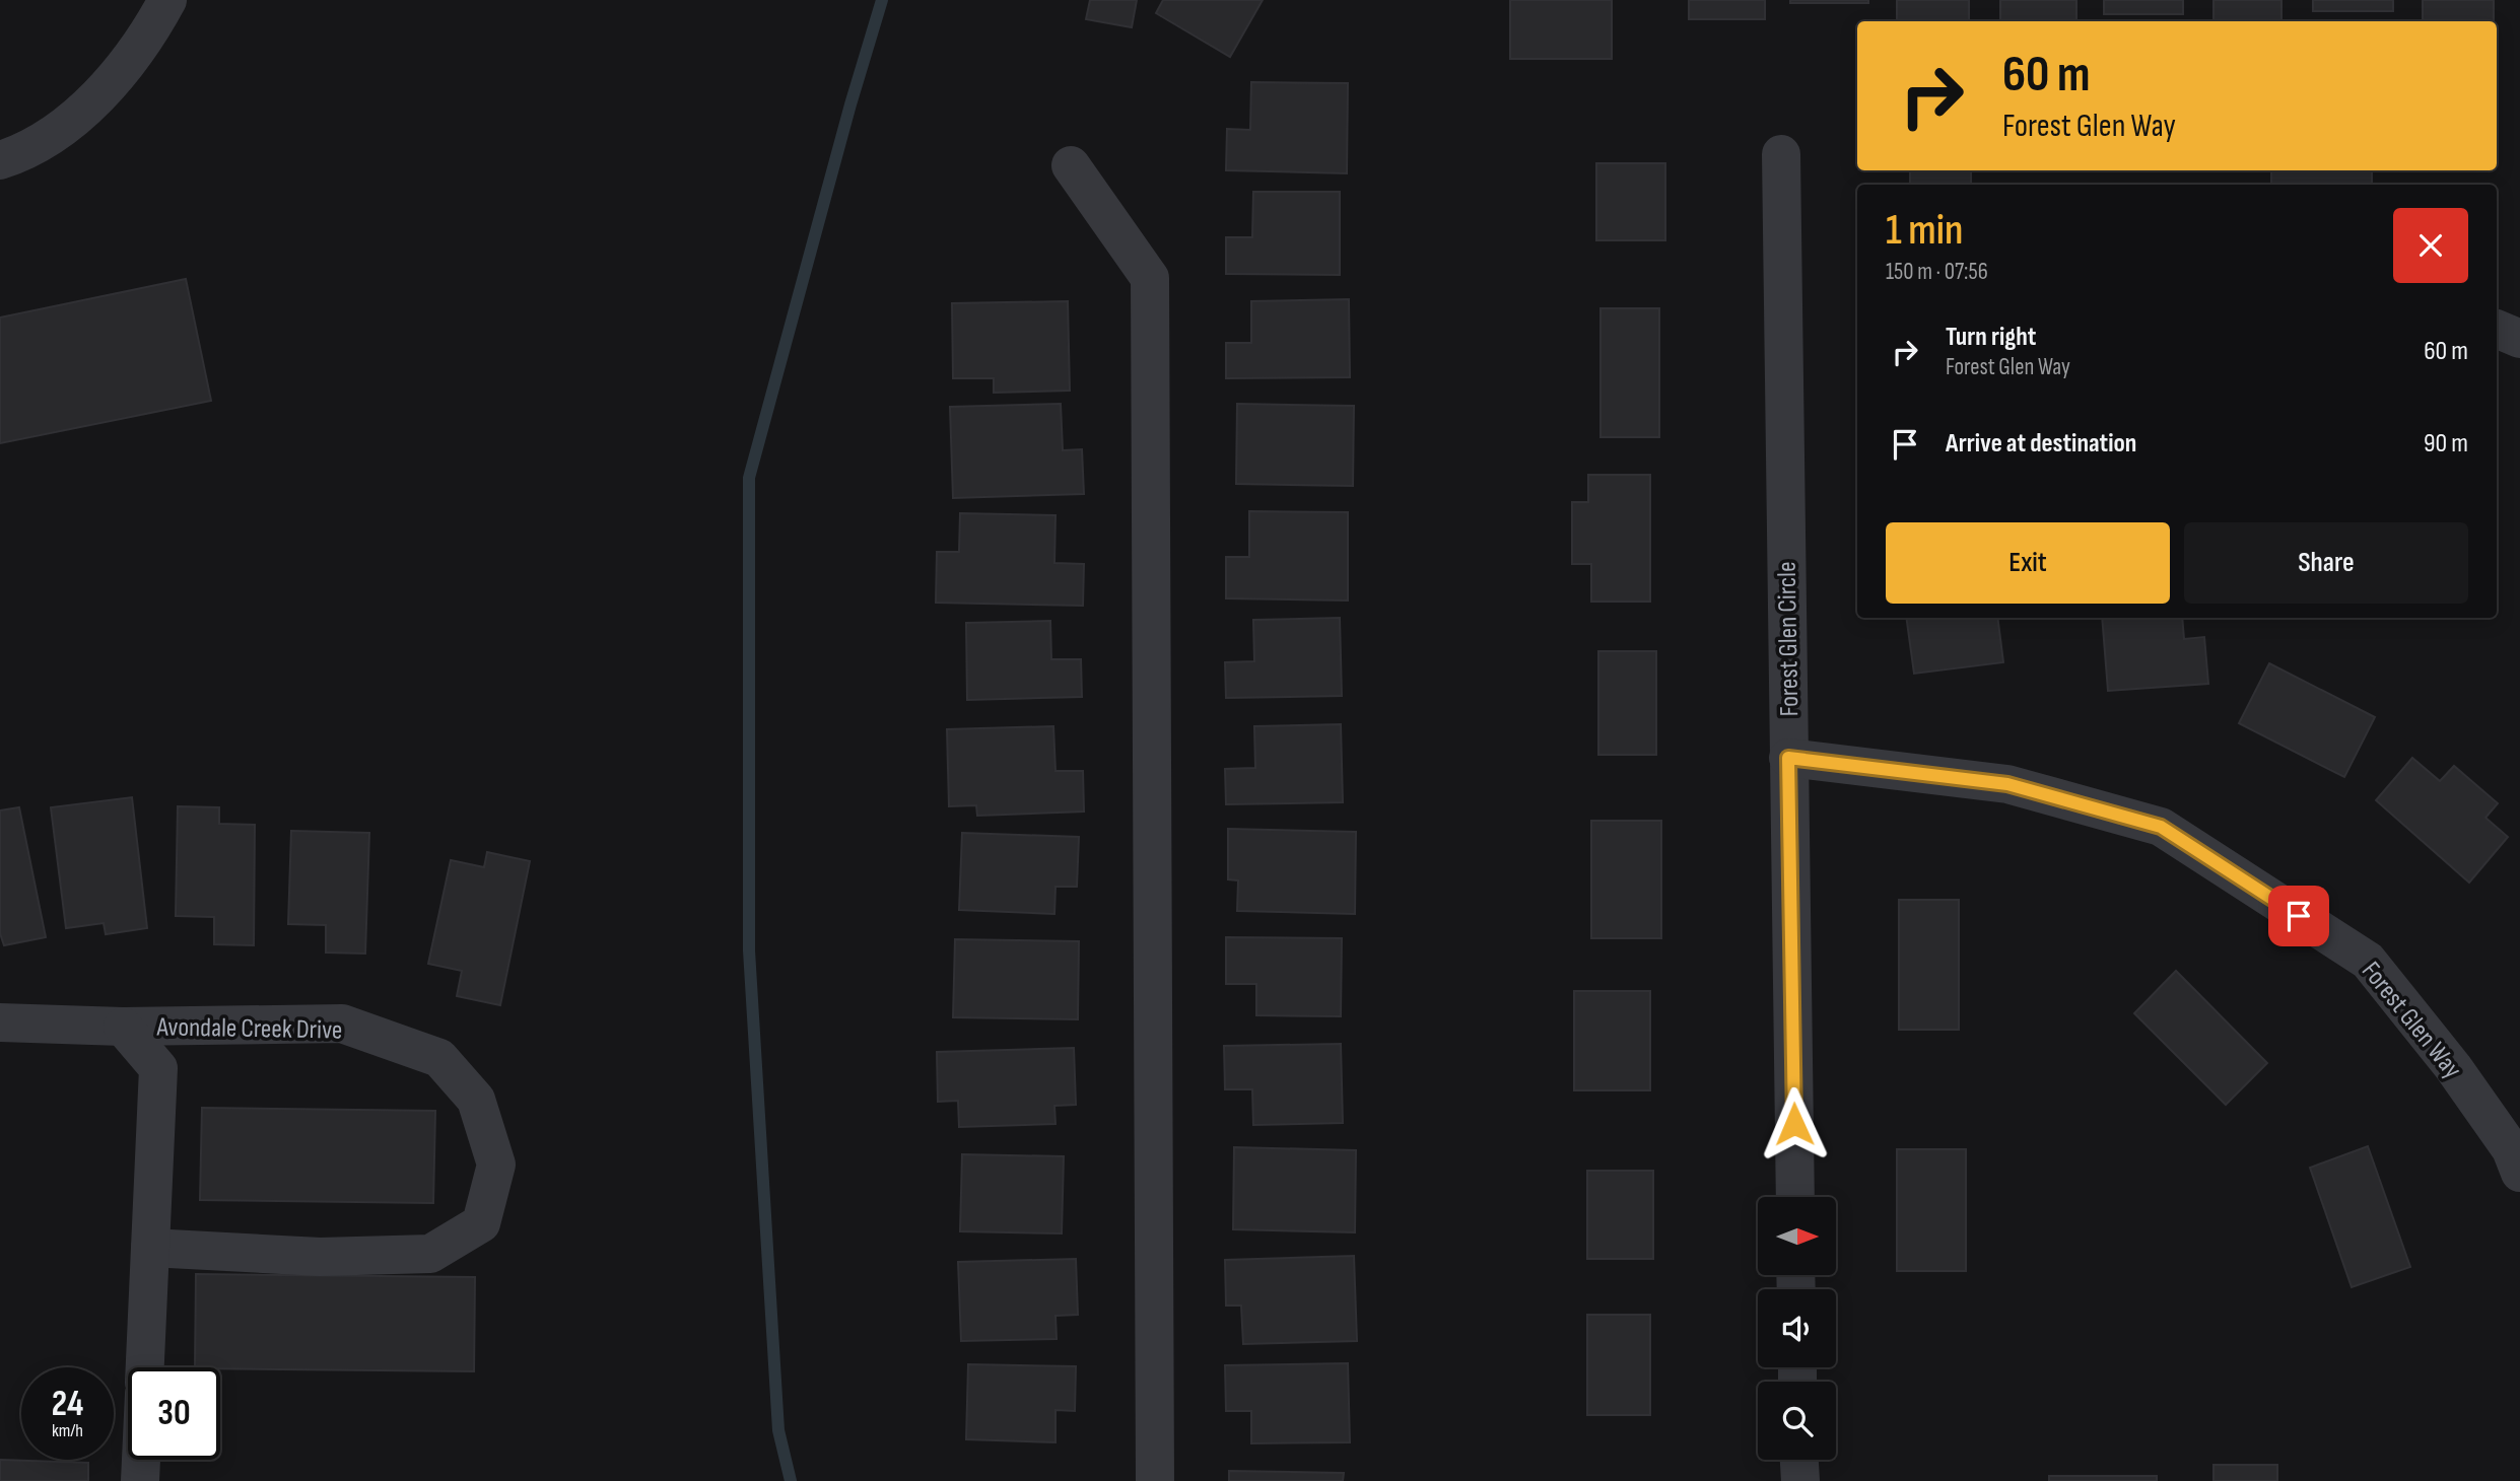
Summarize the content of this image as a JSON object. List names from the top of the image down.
{
  "streets": {
    "street": ["Forest Glen Circle", "Forest Glen Way", "Avondale Creek Drive"]
  },
  "crossings": [
    ["Forest Glen Circle", "Forest Glen Way"]
  ],
  "north": "right",
  "page": {
    "turn": ["60 m", "Forest Glen Way"],
    "heading": ["1 min", "150 m · 07:56"],
    "list": [
      {
        "name": "Turn right",
        "note": "Forest Glen Way",
        "value": "60 m"
      },
      {
        "name": "Arrive at destination",
        "value": "90 m"
      }
    ],
    "buttons": ["Exit", "Share"],
    "speed": "24 km/h",
    "limit": "30"
  }
}
